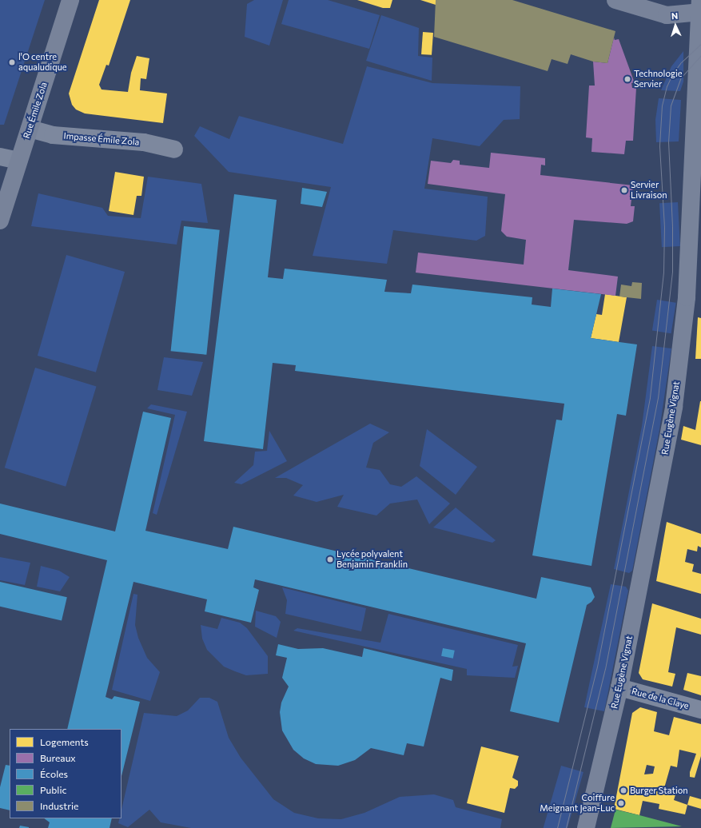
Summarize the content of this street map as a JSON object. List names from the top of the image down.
{
  "streets": {
    "street": [
      "Rue Émile Zola",
      "Impasse Émile Zola",
      "Rue Eugène Vignat",
      "Rue de la Claye"
    ]
  },
  "crossings": [
    ["Rue Émile Zola", "Impasse Émile Zola"],
    ["Rue Eugène Vignat", "Rue de la Claye"]
  ],
  "places": [
    "l'O centre aqualudique",
    "Technologie Servier",
    "Servier Livraison",
    "Lycée polyvalent Benjamin Franklin",
    "Burger Station",
    "Coiffure Meignant Jean-Luc"
  ],
  "legend": [
    "Logements",
    "Bureaux",
    "Écoles",
    "Public",
    "Industrie"
  ],
  "north": "top"
}
